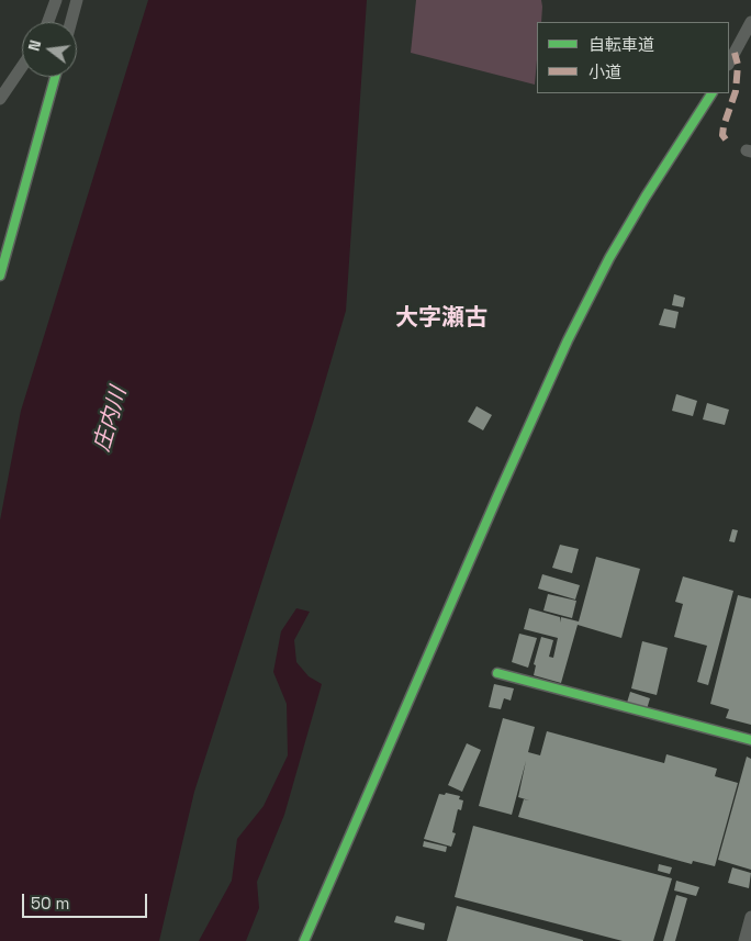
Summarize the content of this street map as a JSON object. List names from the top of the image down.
{
  "districts": ["大字瀬古"],
  "water": ["庄内川"],
  "legend": ["自転車道", "小道"],
  "scale_bar": "50 m",
  "north": "left"
}
